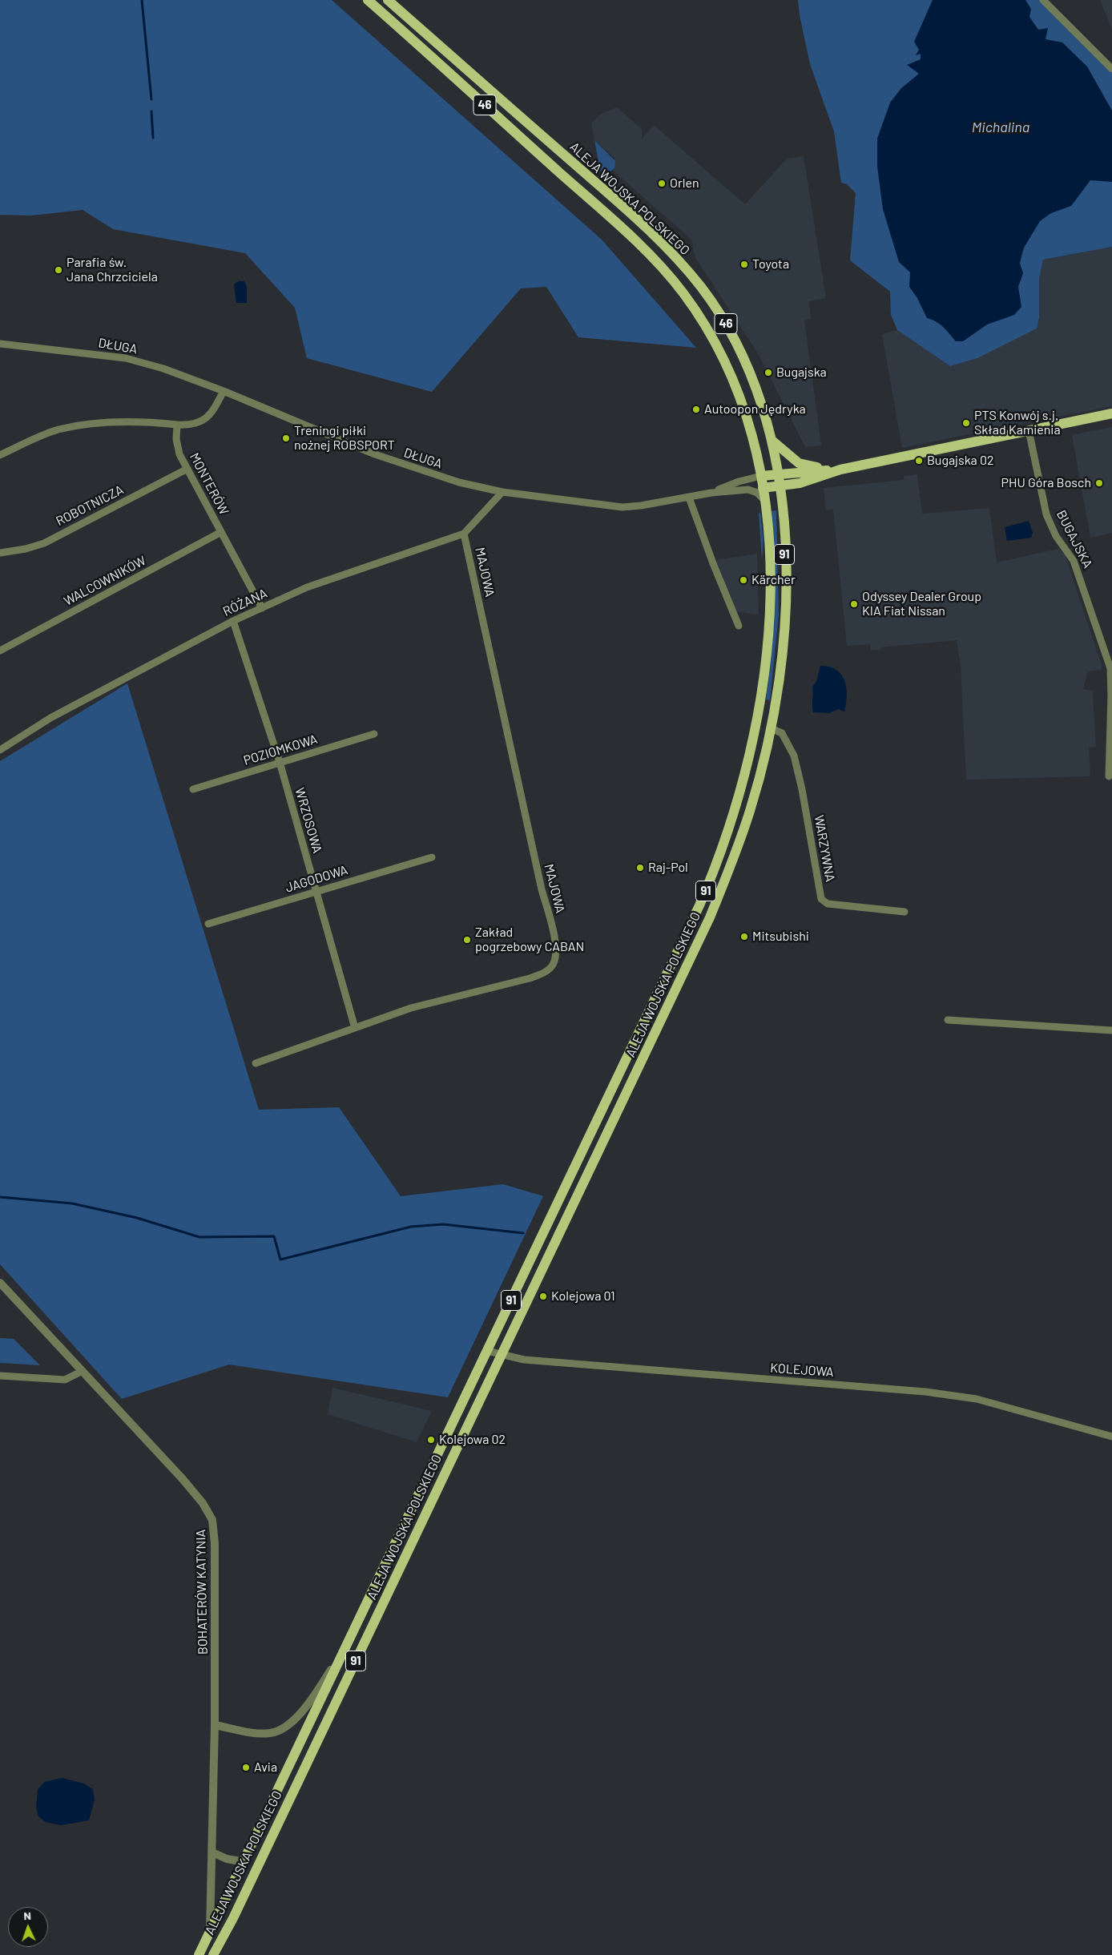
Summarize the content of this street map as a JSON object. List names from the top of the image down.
{
  "streets": {
    "main road": ["46", "ALEJA WOJSKA POLSKIEGO", "91"],
    "street": [
      "DŁUGA",
      "MONTERÓW",
      "ROBOTNICZA",
      "BUGAJSKA",
      "MAJOWA",
      "WALCOWNIKÓW",
      "RÓŻANA",
      "POZIOMKOWA",
      "WRZOSOWA",
      "WARZYWNA",
      "JAGODOWA",
      "KOLEJOWA",
      "BOHATERÓW KATYNIA"
    ]
  },
  "crossings": [
    ["ALEJA WOJSKA POLSKIEGO", "DŁUGA"],
    ["ALEJA WOJSKA POLSKIEGO", "WARZYWNA"],
    ["ALEJA WOJSKA POLSKIEGO", "KOLEJOWA"],
    ["ALEJA WOJSKA POLSKIEGO", "BOHATERÓW KATYNIA"],
    ["DŁUGA", "RÓŻANA"],
    ["MONTERÓW", "ROBOTNICZA"],
    ["MONTERÓW", "WALCOWNIKÓW"],
    ["MONTERÓW", "RÓŻANA"],
    ["MAJOWA", "RÓŻANA"],
    ["MAJOWA", "WRZOSOWA"],
    ["RÓŻANA", "WRZOSOWA"],
    ["POZIOMKOWA", "WRZOSOWA"],
    ["WRZOSOWA", "JAGODOWA"]
  ],
  "water": ["Michalina"],
  "places": [
    "Orlen",
    "Toyota",
    "Parafia św. Jana Chrzciciela",
    "Bugajska",
    "Autoopon Jędryka",
    "PTS Konwój s.j. Skład Kamienia",
    "Treningi piłki nożnej ROBSPORT",
    "Bugajska 02",
    "PHU Góra Bosch",
    "Kärcher",
    "Odyssey Dealer Group KIA Fiat Nissan",
    "Raj-Pol",
    "Mitsubishi",
    "Zakład pogrzebowy CABAN",
    "Kolejowa 01",
    "Kolejowa 02",
    "Avia"
  ],
  "north": "top"
}
